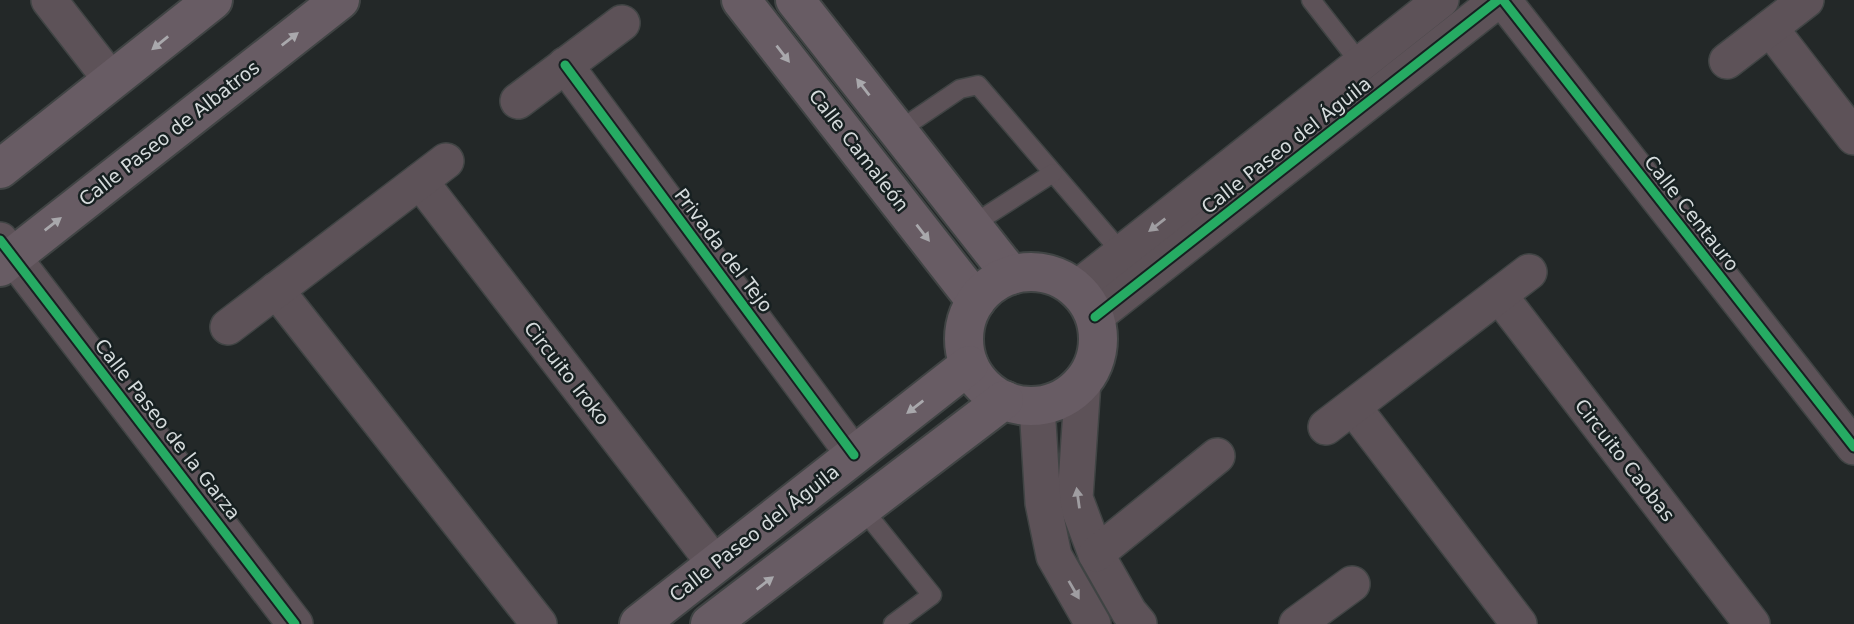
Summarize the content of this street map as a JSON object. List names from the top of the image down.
{
  "streets": {
    "street": [
      "Calle Paseo de Albatros",
      "Calle Paseo del Águila",
      "Calle Camaleón",
      "Calle Centauro",
      "Privada del Tejo",
      "Circuito Iroko",
      "Calle Paseo de la Garza",
      "Circuito Caobas"
    ]
  },
  "crossings": [
    ["Calle Paseo de Albatros", "Calle Paseo de la Garza"],
    ["Calle Paseo del Águila", "Calle Camaleón"],
    ["Calle Paseo del Águila", "Calle Centauro"],
    ["Calle Paseo del Águila", "Privada del Tejo"],
    ["Calle Paseo del Águila", "Circuito Iroko"]
  ]
}
